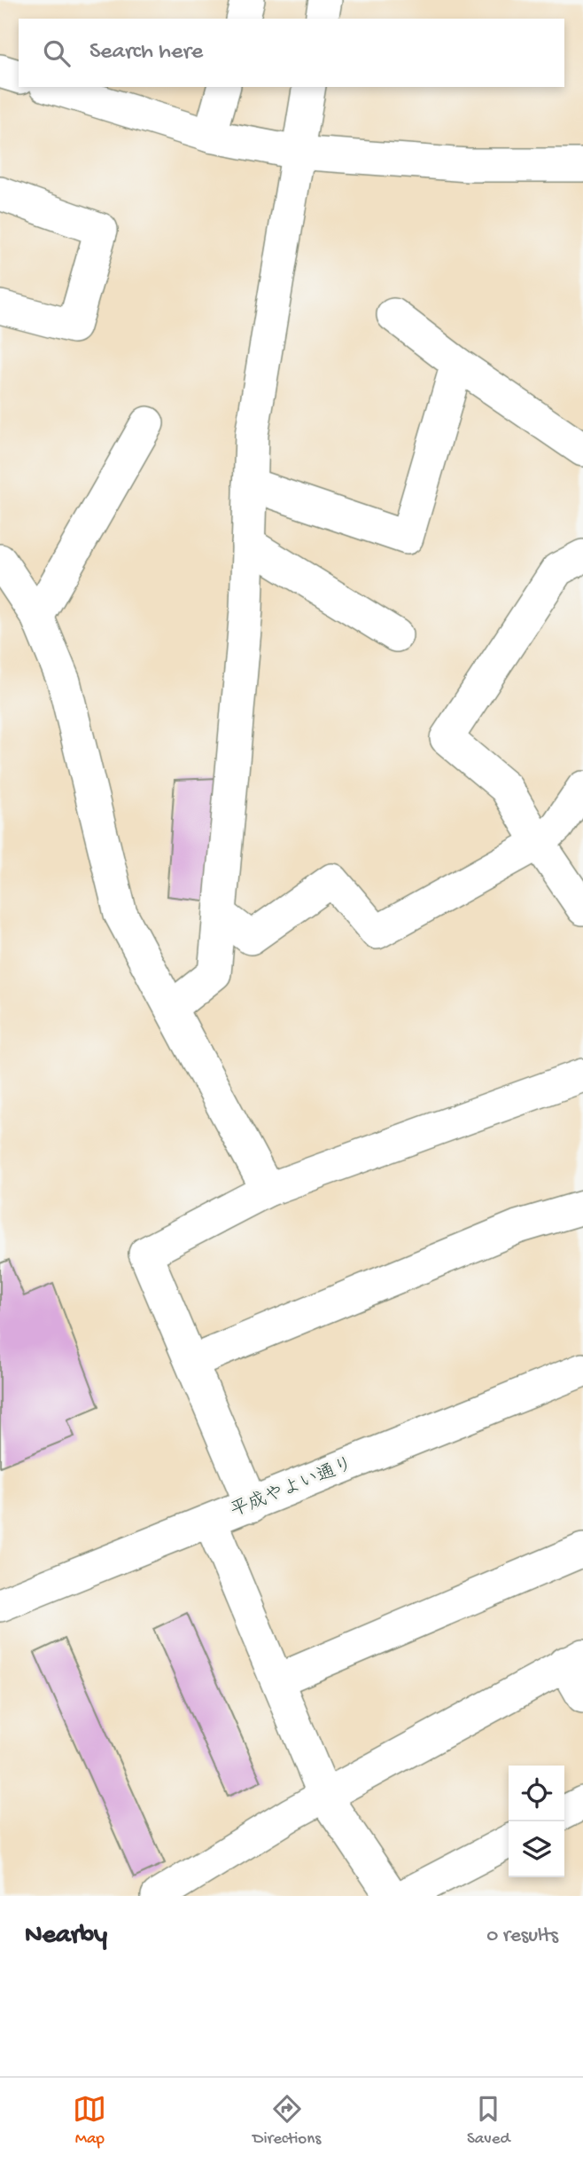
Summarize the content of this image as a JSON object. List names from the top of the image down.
{
  "streets": {
    "street": ["平成やよい通り"]
  },
  "page": {
    "search": "Search here",
    "heading": ["Nearby", "0 results"],
    "nav": ["Map", "Directions", "Saved"]
  }
}
